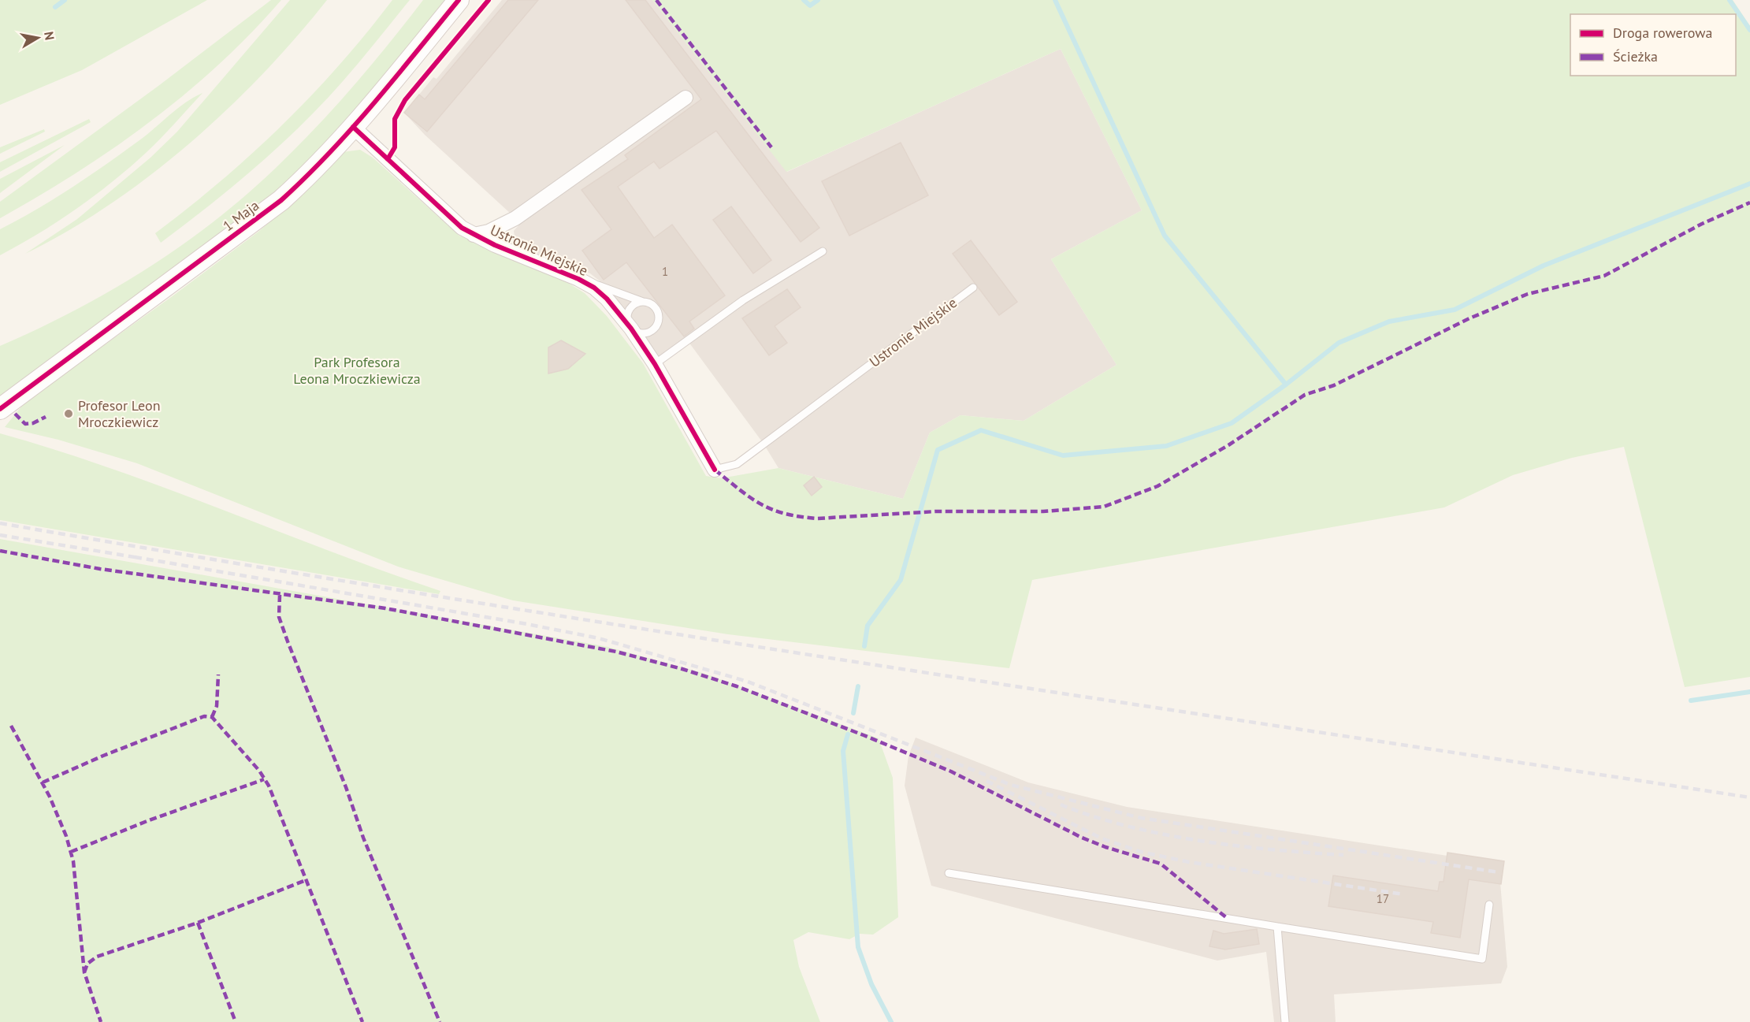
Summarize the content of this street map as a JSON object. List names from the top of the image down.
{
  "streets": {
    "street": ["1 Maja", "Ustronie Miejskie"]
  },
  "crossings": [
    ["1 Maja", "Ustronie Miejskie"]
  ],
  "parks": ["Park Profesora Leona Mroczkiewicza"],
  "places": ["Profesor Leon Mroczkiewicz"],
  "house_numbers": ["1", "17"],
  "legend": ["Droga rowerowa", "Ścieżka"],
  "north": "right"
}
